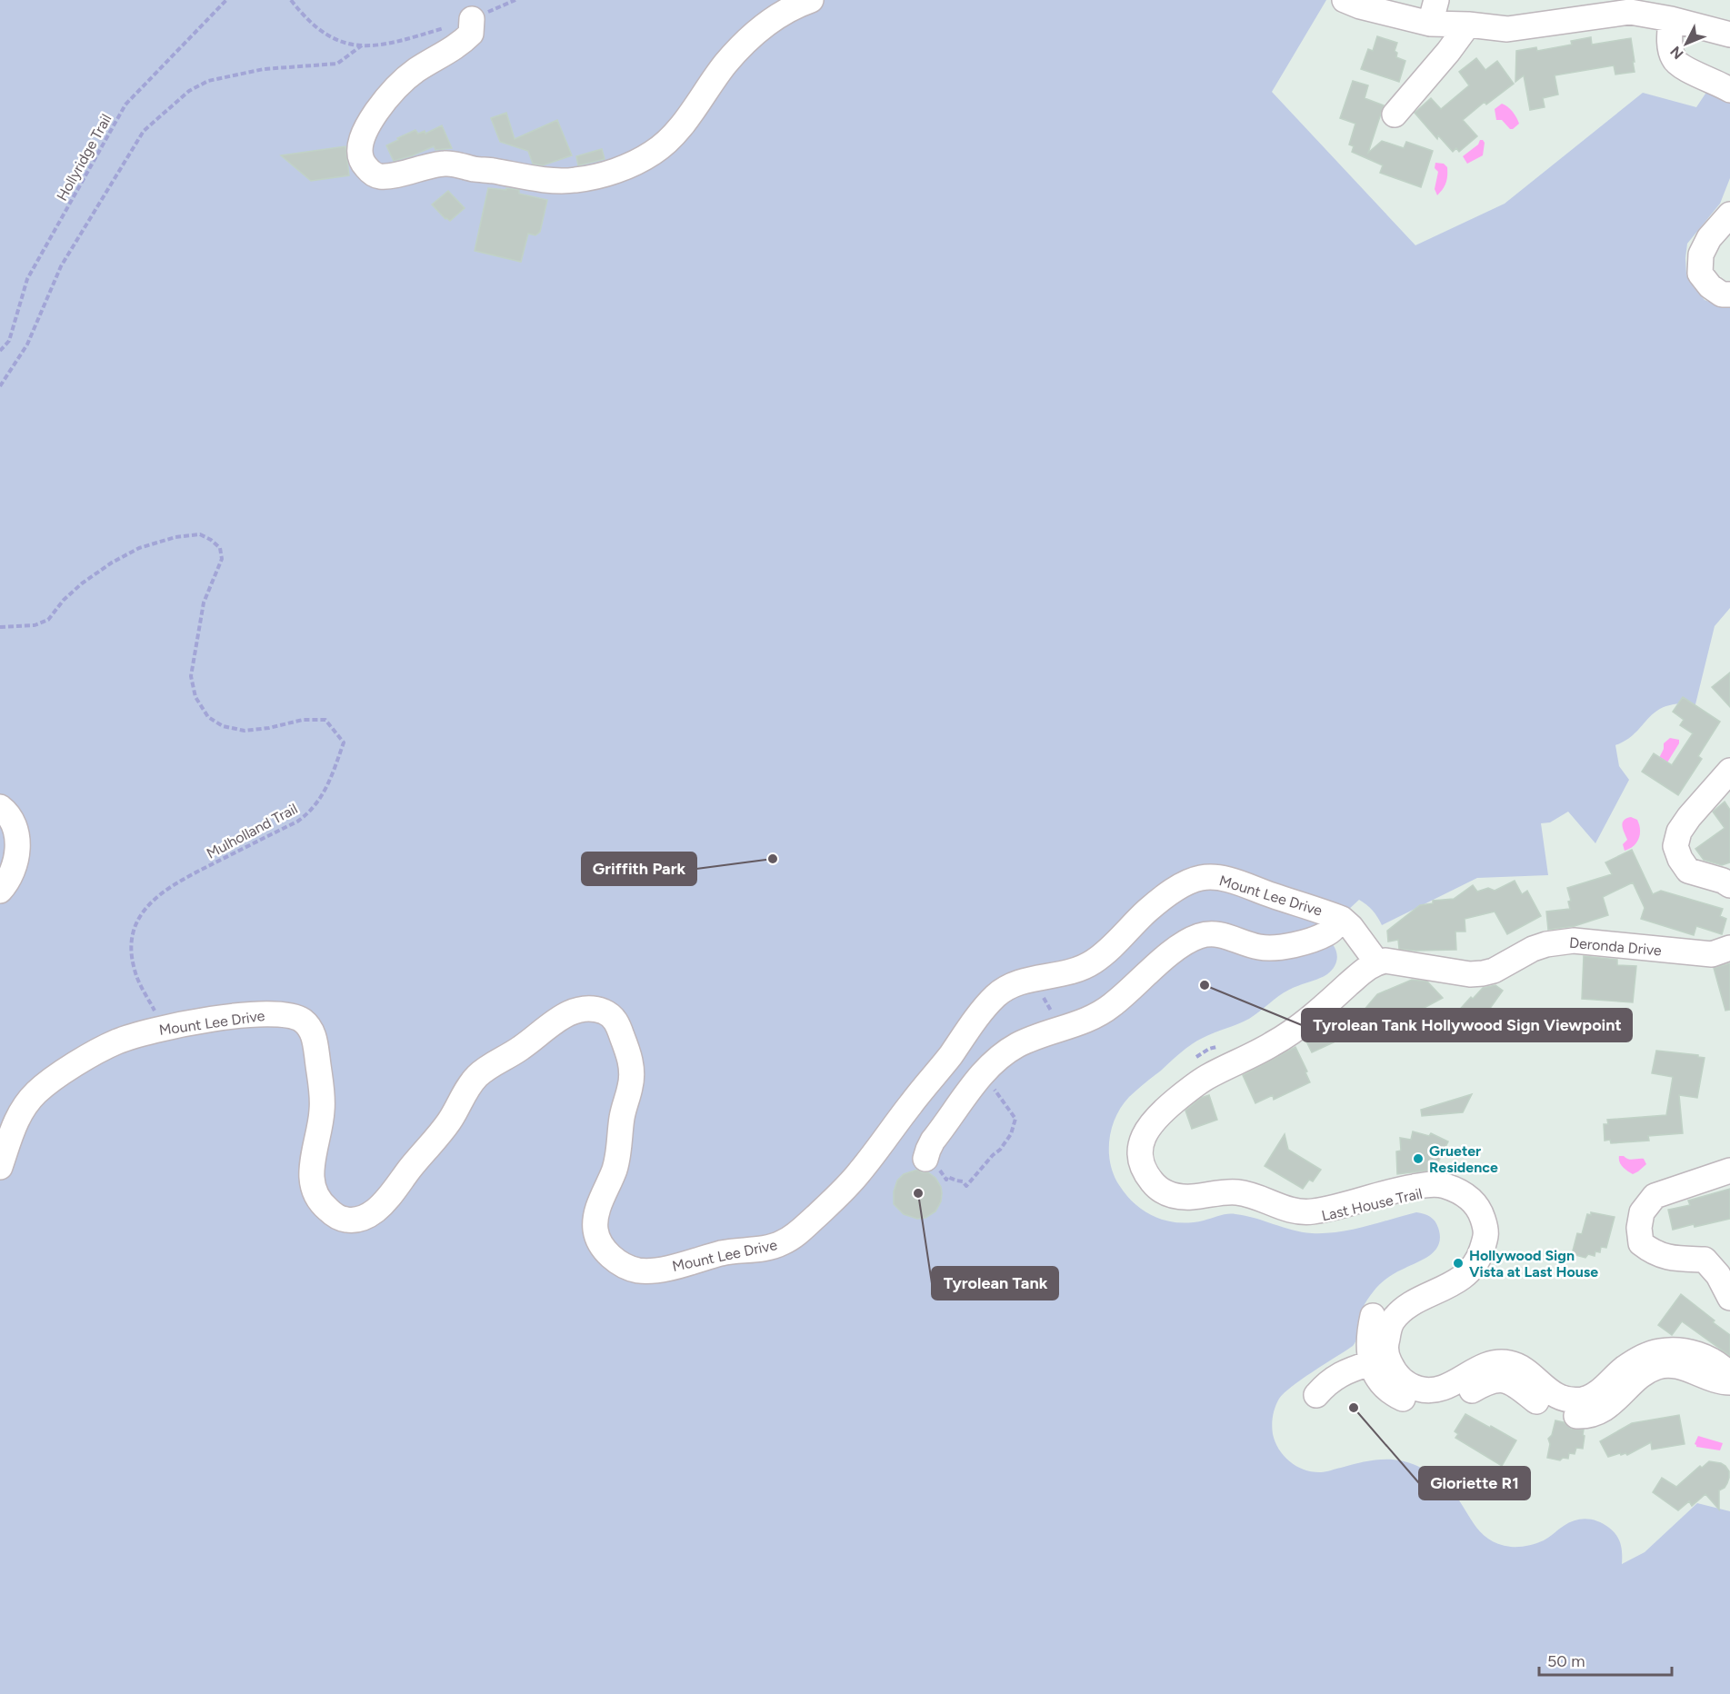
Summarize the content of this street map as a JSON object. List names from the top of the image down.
{
  "streets": {
    "street": ["Mount Lee Drive", "Deronda Drive"],
    "path": ["Hollyridge Trail", "Mulholland Trail"]
  },
  "crossings": [
    ["Mulholland Trail", "Mount Lee Drive"],
    ["Mount Lee Drive", "Deronda Drive"]
  ],
  "places": [
    "Griffith Park",
    "Tyrolean Tank Hollywood Sign Viewpoint",
    "Grueter Residence",
    "Tyrolean Tank",
    "Hollywood Sign Vista at Last House",
    "Gloriette R1"
  ],
  "scale_bar": "50 m",
  "north": "bottom left"
}
